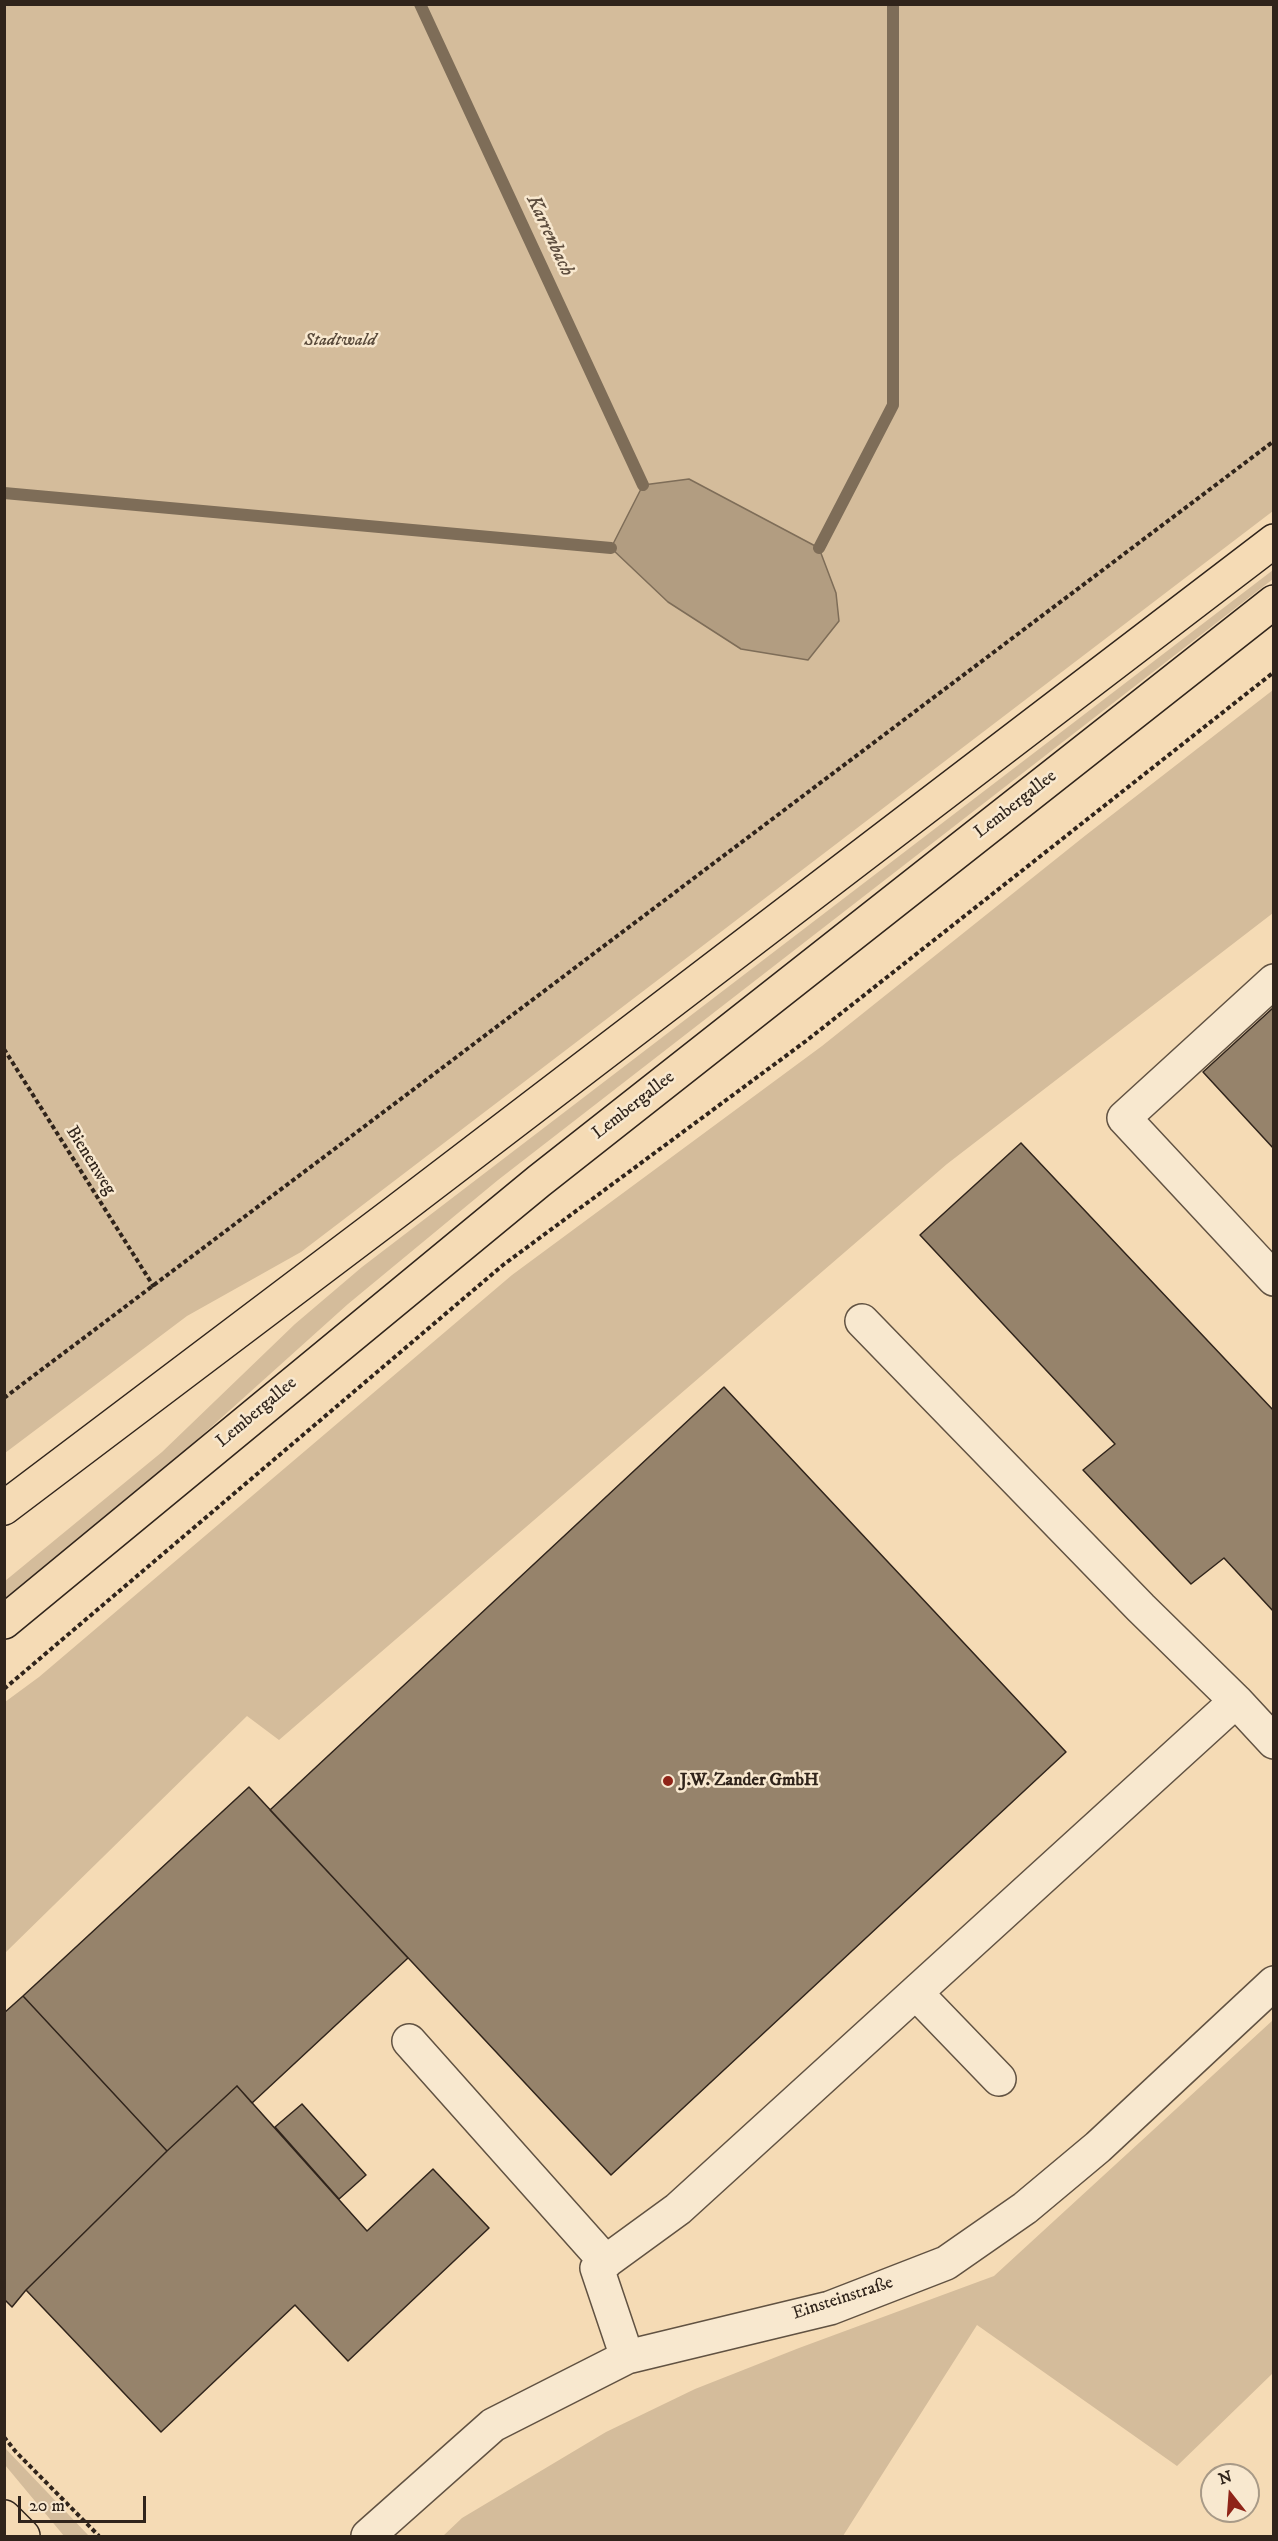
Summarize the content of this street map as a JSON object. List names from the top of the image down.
{
  "streets": {
    "main road": ["Lembergallee"],
    "street": ["Einsteinstraße"],
    "path": ["Bienenweg"]
  },
  "water": ["Karrenbach"],
  "parks": ["Stadtwald"],
  "places": ["J.W. Zander GmbH"],
  "scale_bar": "20 m",
  "north": "top"
}
